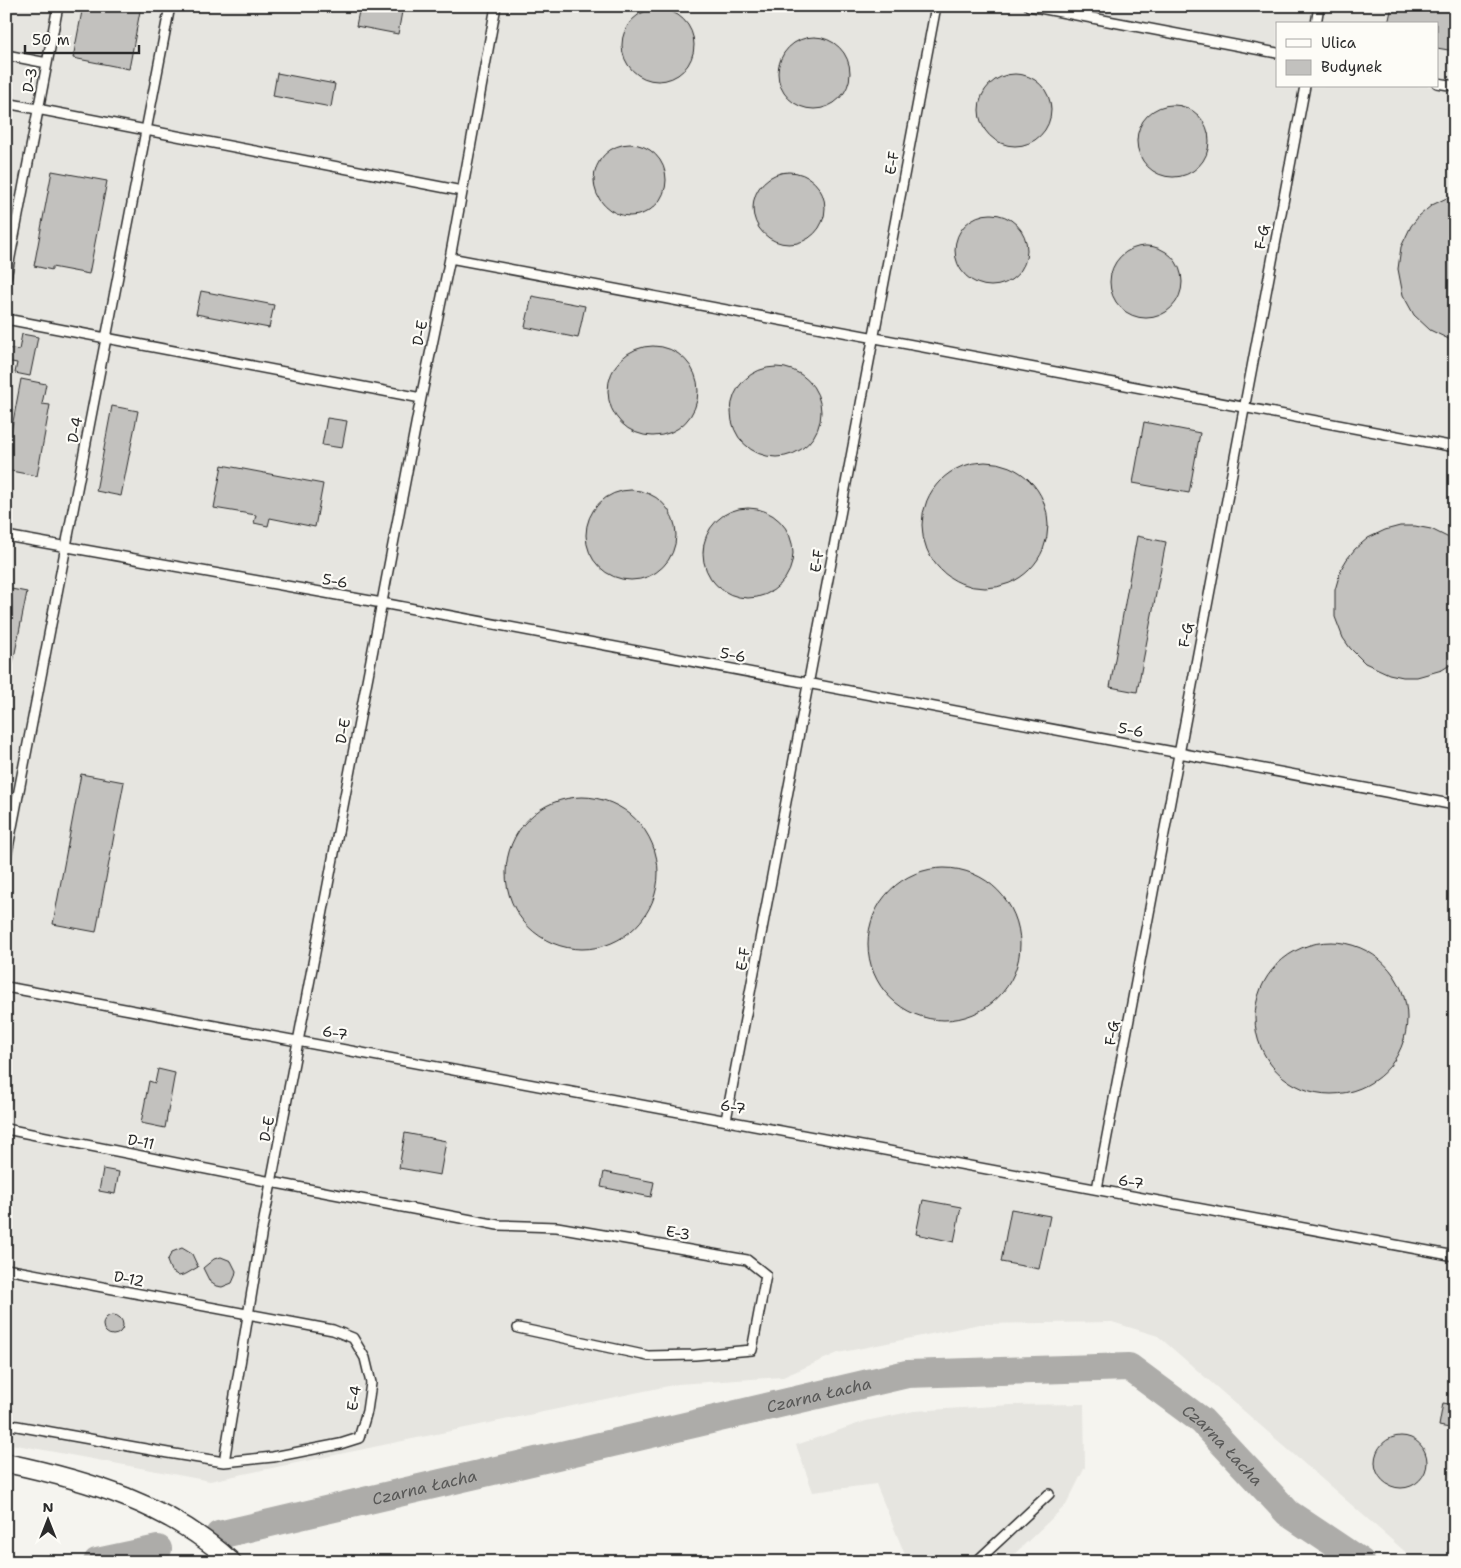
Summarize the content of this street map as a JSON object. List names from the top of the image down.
{
  "streets": {
    "lane": [
      "D-3",
      "E-F",
      "F-G",
      "D-E",
      "D-4",
      "5-6",
      "6-7",
      "D-11",
      "E-3",
      "D-12",
      "E-4"
    ]
  },
  "crossings": [
    ["E-F", "5-6"],
    ["E-F", "6-7"],
    ["F-G", "5-6"],
    ["F-G", "6-7"],
    ["D-E", "5-6"],
    ["D-E", "6-7"],
    ["D-E", "D-11"],
    ["D-E", "E-3"],
    ["D-E", "D-12"],
    ["D-E", "E-4"],
    ["D-4", "5-6"],
    ["D-11", "E-3"],
    ["D-12", "E-4"]
  ],
  "water": ["Czarna Łacha"],
  "legend": ["Ulica", "Budynek"],
  "scale_bar": "50 m",
  "north": "top"
}
